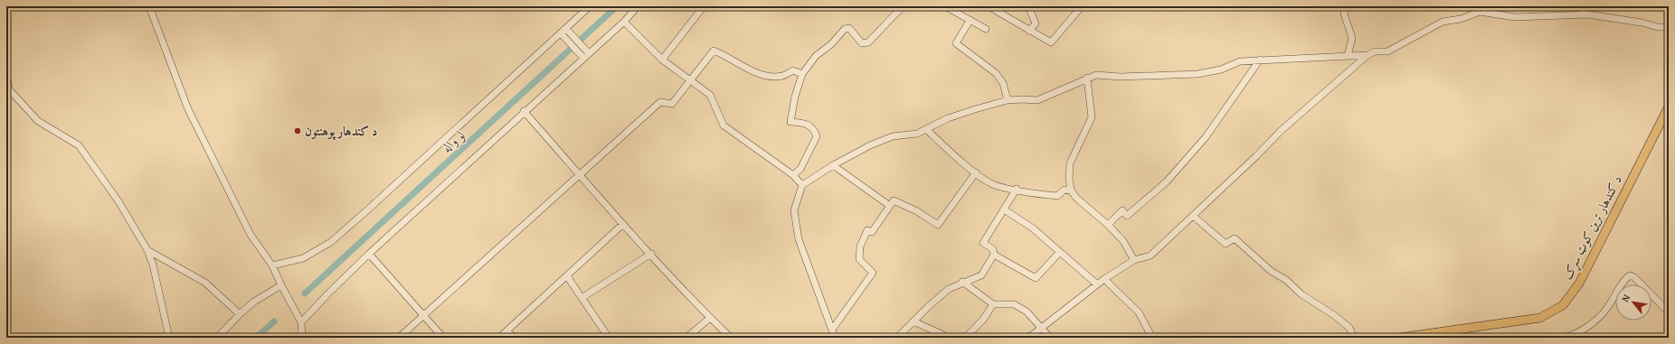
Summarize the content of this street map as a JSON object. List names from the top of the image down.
{
  "streets": {
    "main road": ["د کندهار ترين کوټ سړک"]
  },
  "water": ["لو واله"],
  "places": ["د کندهار پوهنتون"],
  "north": "top left"
}
